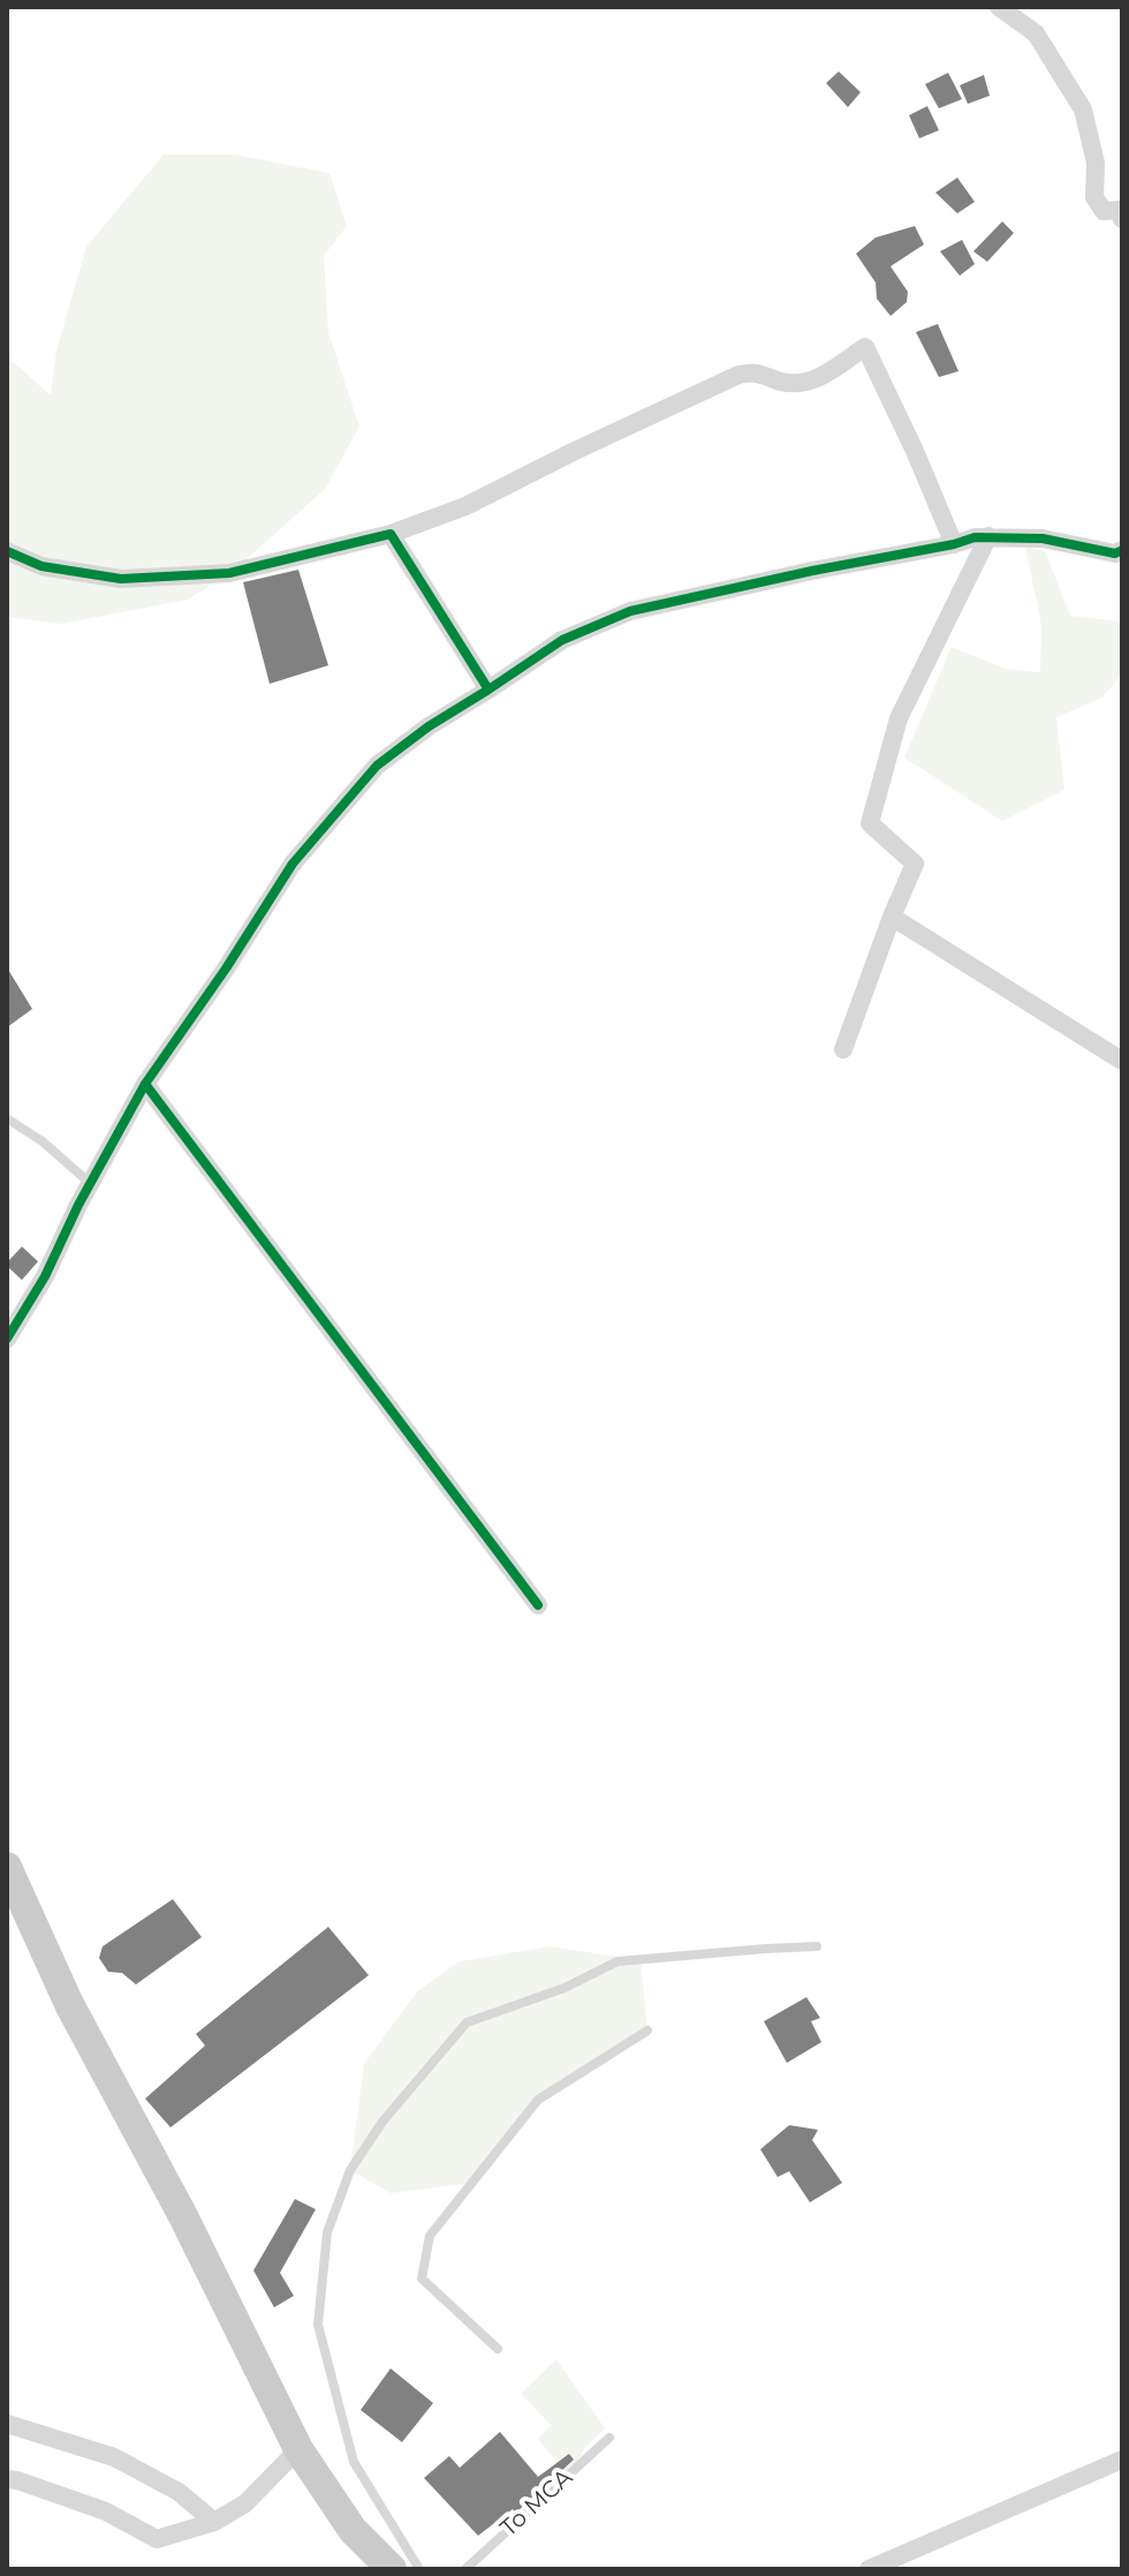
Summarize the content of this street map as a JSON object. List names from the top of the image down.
{
  "streets": {
    "lane": ["To MCA"]
  }
}
